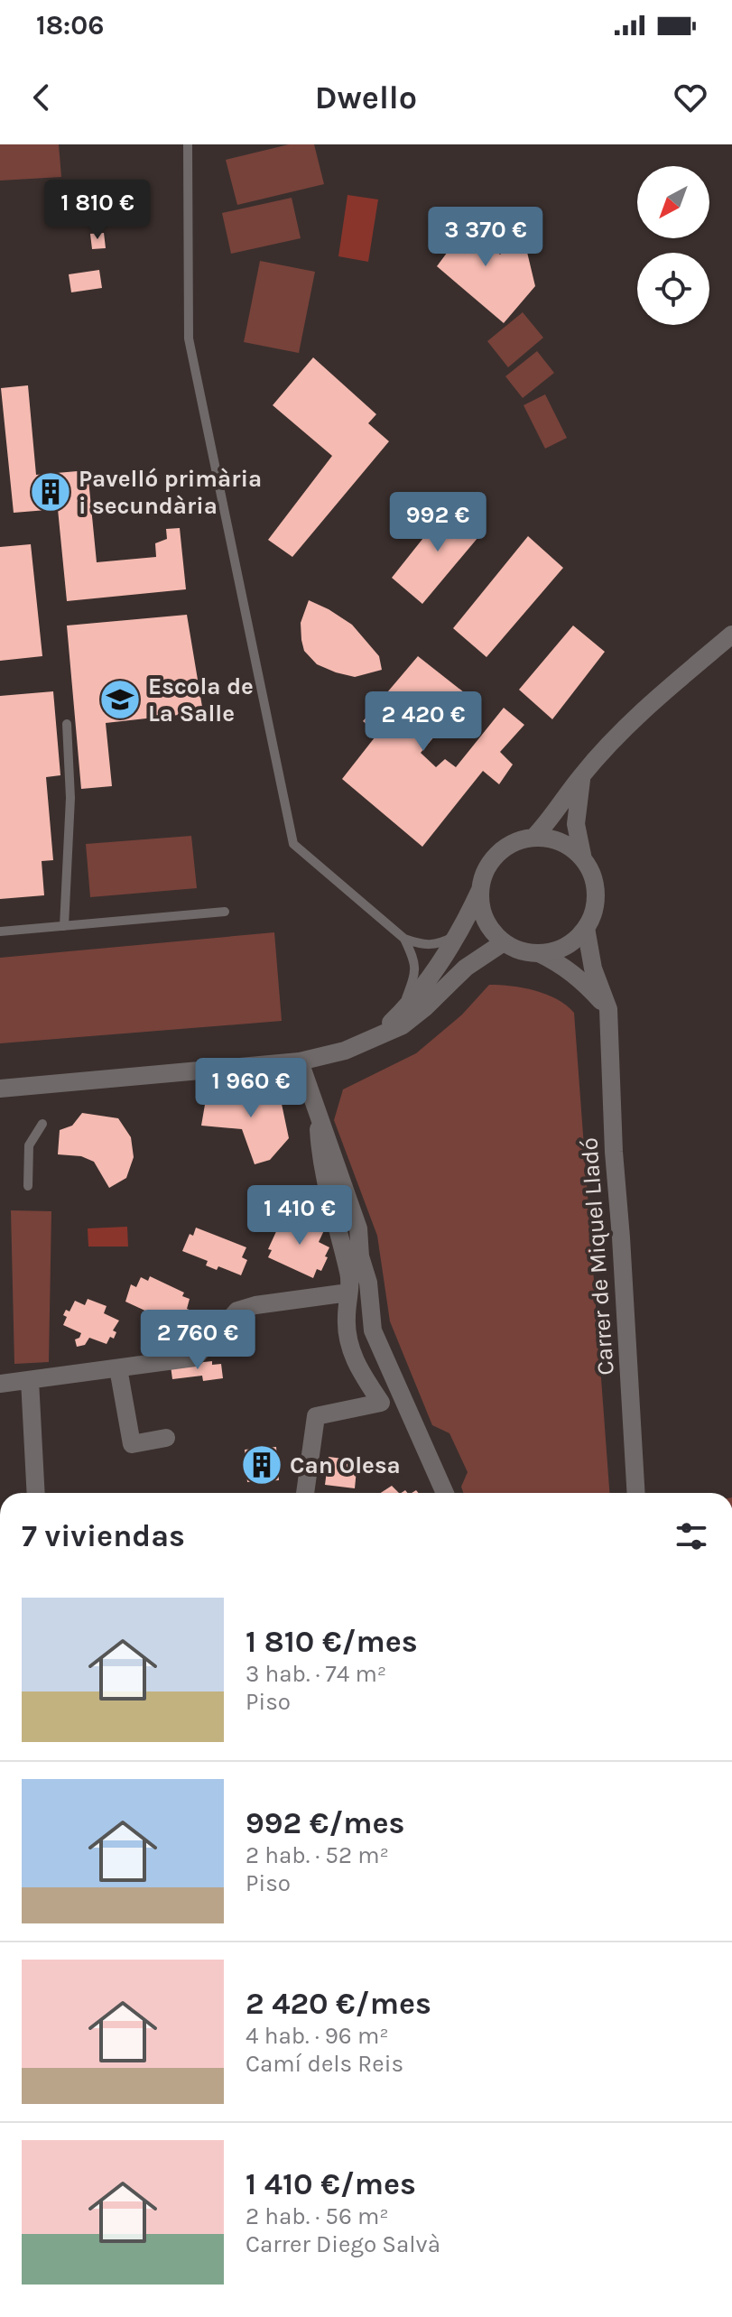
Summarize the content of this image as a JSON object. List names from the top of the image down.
{
  "streets": {
    "street": ["Carrer de Miquel Lladó"]
  },
  "places": {
    "building": ["Pavelló primària i secundària", "Can Olesa"],
    "school or university": ["Escola de La Salle"]
  },
  "north": "bottom left",
  "page": {
    "status": "18:06",
    "header": "Dwello",
    "price": [
      "1 810 €",
      "3 370 €",
      "992 €",
      "2 420 €",
      "1 960 €",
      "1 410 €",
      "2 760 €"
    ],
    "heading": "7 viviendas",
    "list": [
      {
        "name": "1 810 €/mes",
        "note": "3 hab. · 74 m² · Piso"
      },
      {
        "name": "992 €/mes",
        "note": "2 hab. · 52 m² · Piso"
      },
      {
        "name": "2 420 €/mes",
        "note": "4 hab. · 96 m² · Camí dels Reis"
      },
      {
        "name": "1 410 €/mes",
        "note": "2 hab. · 56 m² · Carrer Diego Salvà"
      }
    ]
  }
}
